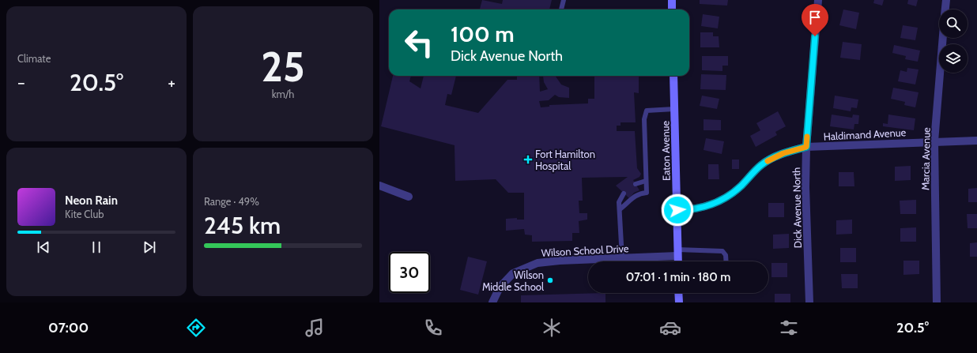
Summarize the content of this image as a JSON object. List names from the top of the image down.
{
  "streets": {
    "main road": ["Eaton Avenue"],
    "street": [
      "Haldimand Avenue",
      "Marcia Avenue",
      "Dick Avenue North",
      "Wilson School Drive"
    ]
  },
  "crossings": [
    ["Haldimand Avenue", "Eaton Avenue"],
    ["Haldimand Avenue", "Marcia Avenue"],
    ["Haldimand Avenue", "Dick Avenue North"],
    ["Eaton Avenue", "Wilson School Drive"]
  ],
  "places": {
    "health": ["Fort Hamilton Hospital"],
    "other": ["Wilson Middle School"]
  },
  "page": {
    "tile": [
      "Climate",
      ["25", "km/h"],
      ["Range · 49%", "245 km"]
    ],
    "turn": ["100 m", "Dick Avenue North"],
    "heat": ["−", "20.5°", "+"],
    "song": ["Neon Rain", "Kite Club"],
    "limit": "30",
    "trip": "07:01 · 1 min · 180 m",
    "tabs": ["07:00", "20.5°"]
  }
}
